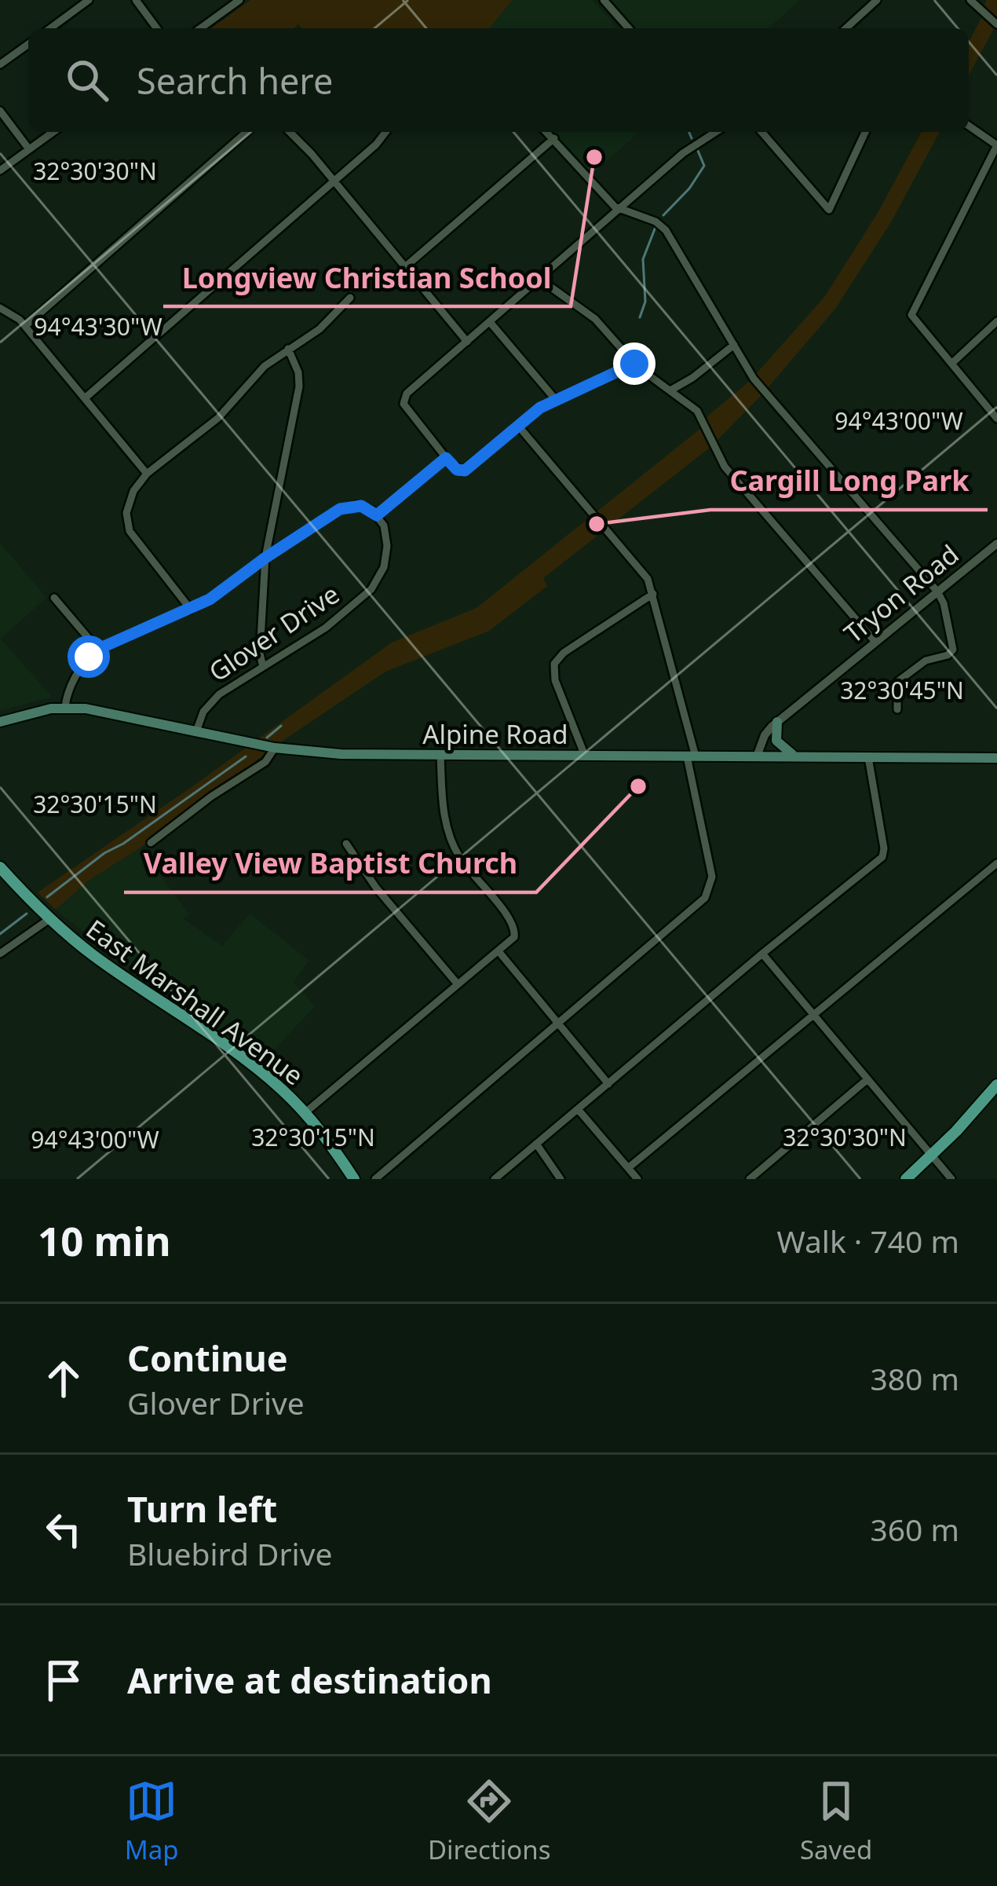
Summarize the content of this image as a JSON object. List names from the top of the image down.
{
  "streets": {
    "main road": ["Alpine Road", "East Marshall Avenue"],
    "street": ["Tryon Road", "Glover Drive"]
  },
  "crossings": [
    ["Tryon Road", "Alpine Road"],
    ["Glover Drive", "Alpine Road"]
  ],
  "places": ["Longview Christian School", "Cargill Long Park", "Valley View Baptist Church"],
  "page": {
    "search": "Search here",
    "heading": ["10 min", "Walk · 740 m"],
    "list": [
      ["Continue", "Glover Drive", "380 m"],
      ["Turn left", "Bluebird Drive", "360 m"],
      "Arrive at destination"
    ],
    "nav": ["Map", "Directions", "Saved"]
  },
  "coordinates": [
    "32°30'30\"N",
    "94°43'30\"W",
    "94°43'00\"W",
    "32°30'45\"N",
    "32°30'15\"N"
  ]
}
